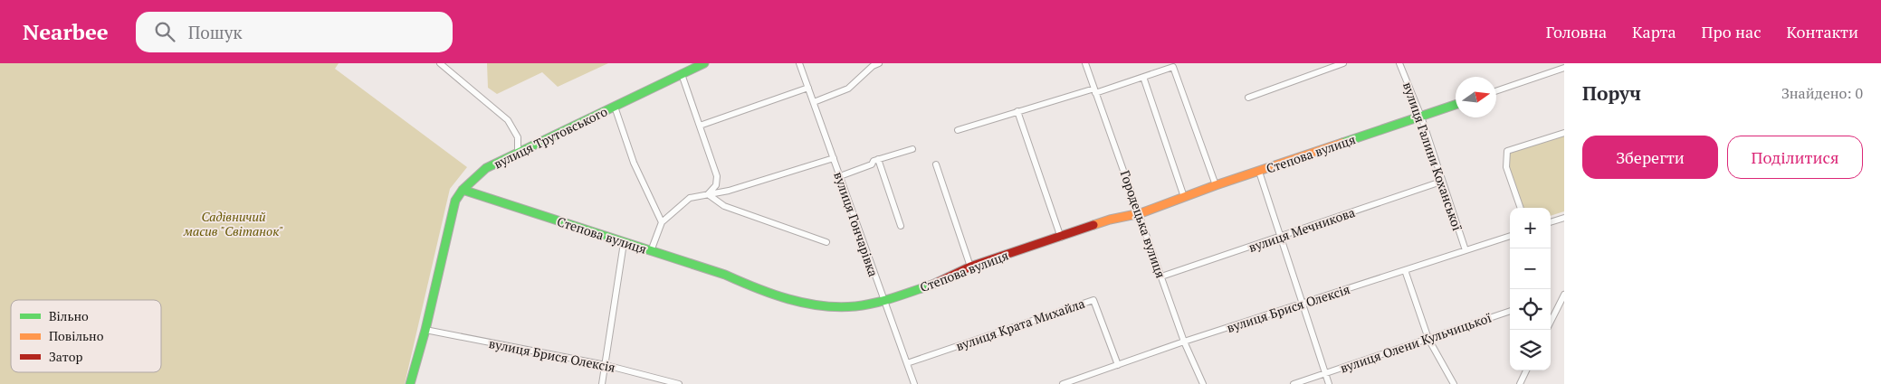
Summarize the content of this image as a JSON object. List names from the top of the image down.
{
  "streets": {
    "street": [
      "вулиця Трутовського",
      "Степова вулиця",
      "вулиця Галини Коханської",
      "вулиця Гончарівка",
      "Городецька вулиця",
      "вулиця Мечникова",
      "вулиця Брися Олексія",
      "вулиця Крата Михайла",
      "вулиця Олени Кульчицької"
    ]
  },
  "crossings": [
    ["вулиця Трутовського", "Степова вулиця"],
    ["вулиця Трутовського", "вулиця Брися Олексія"],
    ["Степова вулиця", "вулиця Галини Коханської"],
    ["Степова вулиця", "вулиця Гончарівка"],
    ["Степова вулиця", "Городецька вулиця"],
    ["вулиця Галини Коханської", "вулиця Мечникова"],
    ["вулиця Галини Коханської", "вулиця Брися Олексія"],
    ["вулиця Гончарівка", "вулиця Крата Михайла"],
    ["Городецька вулиця", "вулиця Мечникова"],
    ["Городецька вулиця", "вулиця Брися Олексія"],
    ["вулиця Брися Олексія", "вулиця Крата Михайла"]
  ],
  "parks": ["Садівничий масив \"Світанок\""],
  "legend": ["Вільно", "Повільно", "Затор"],
  "north": "right",
  "page": {
    "header": "Nearbee",
    "search": "Пошук",
    "nav": [
      "Головна",
      "Карта",
      "Про нас",
      "Контакти"
    ],
    "heading": ["Поруч", "Знайдено: 0"],
    "buttons": ["Зберегти", "Поділитися"],
    "map_buttons": ["+", "−"]
  }
}
